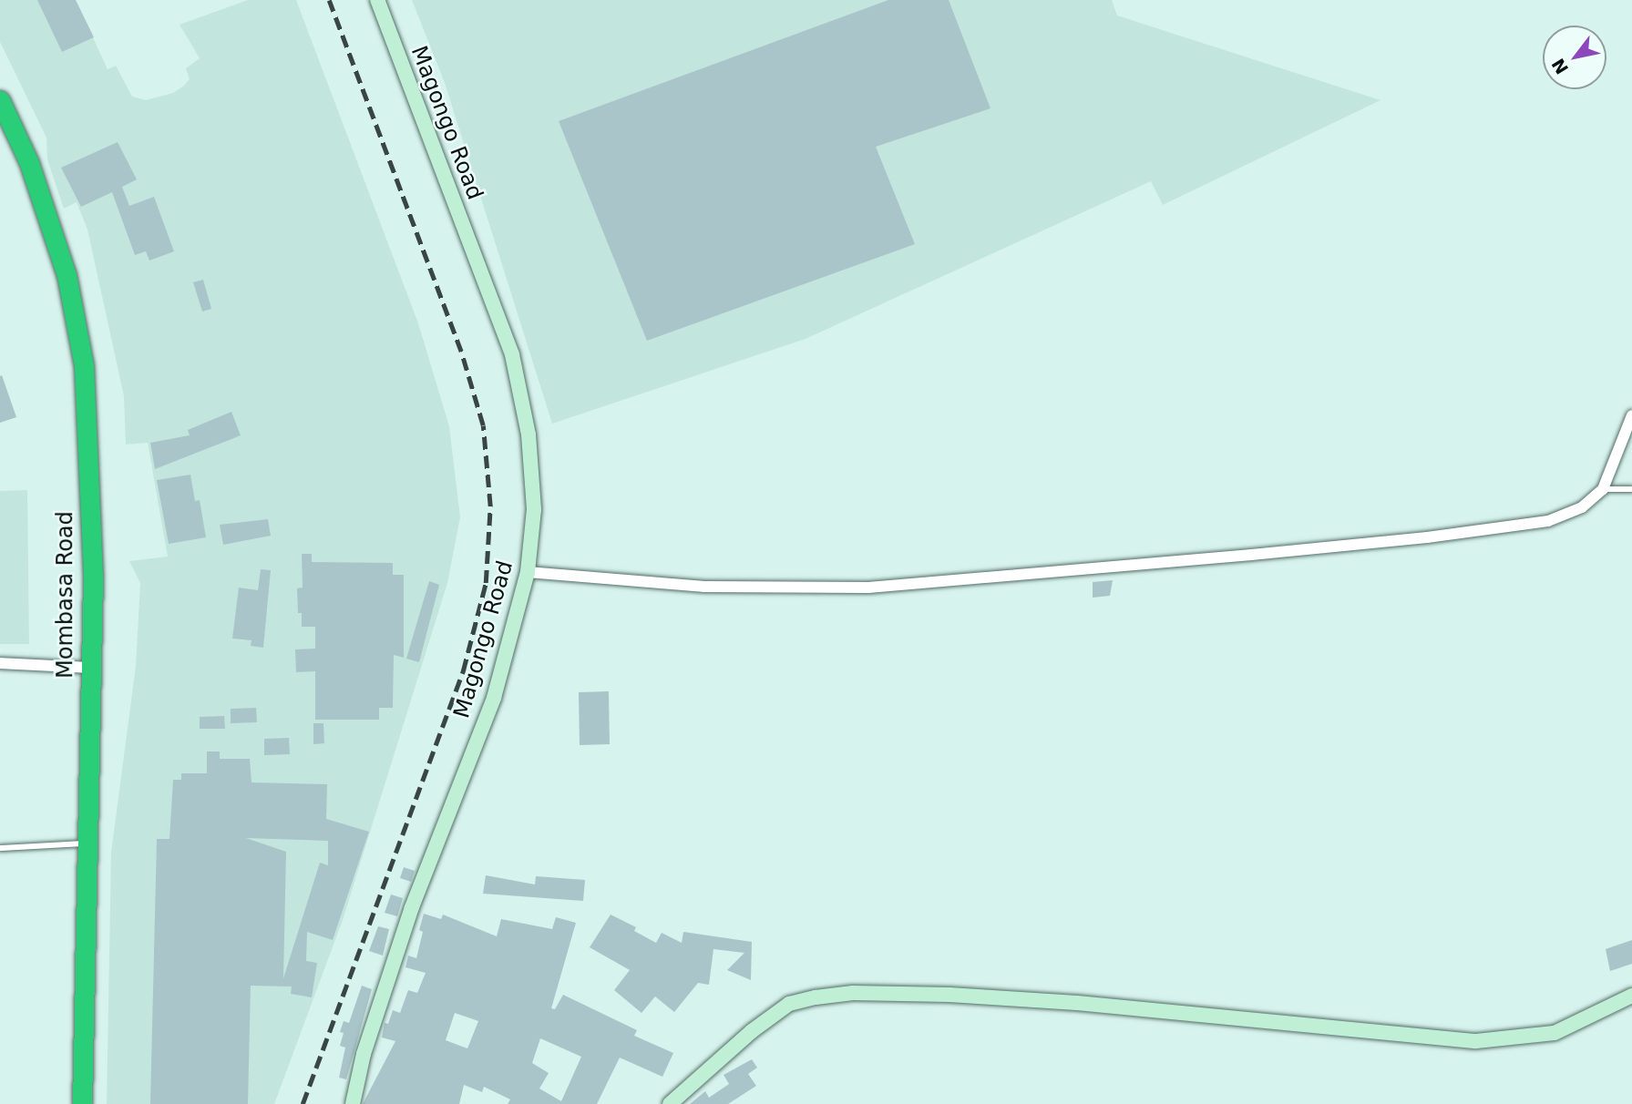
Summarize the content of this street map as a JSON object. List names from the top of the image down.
{
  "streets": {
    "highway": ["Mombasa Road"],
    "street": ["Magongo Road"]
  },
  "north": "bottom left"
}
